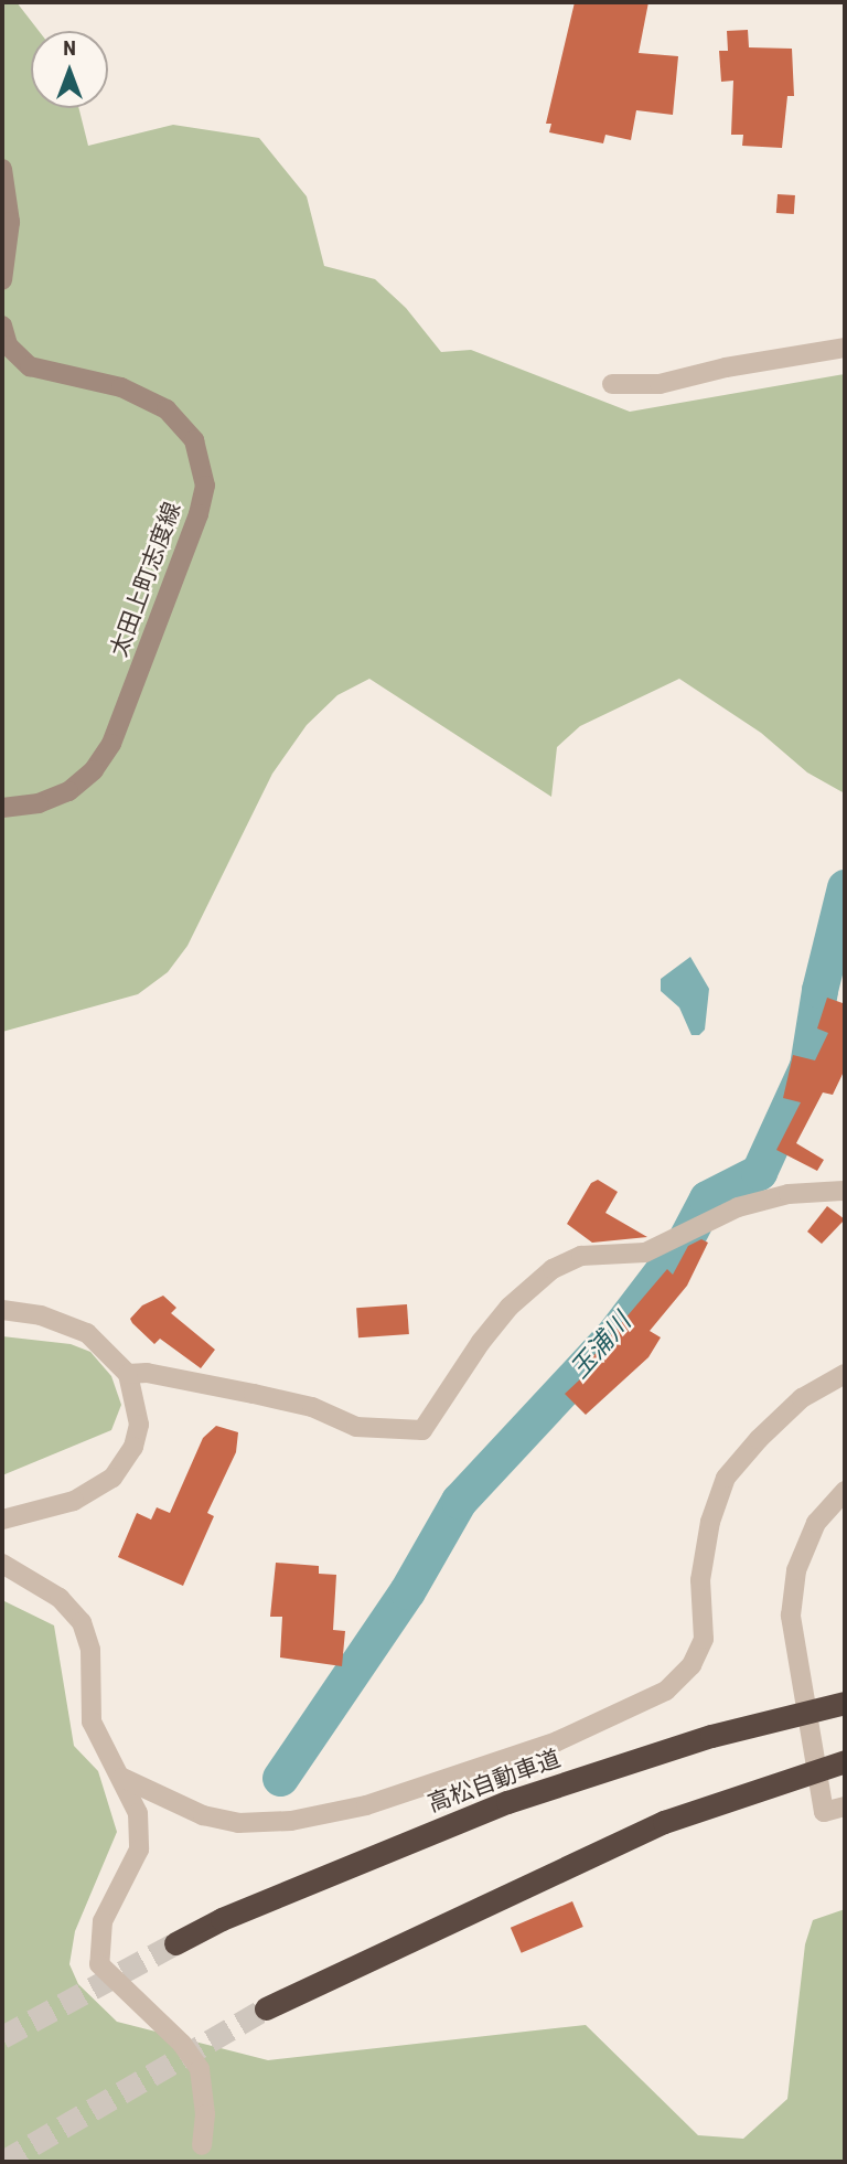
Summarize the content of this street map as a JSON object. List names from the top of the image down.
{
  "streets": {
    "highway": ["高松自動車道"],
    "main road": ["太田上町志度線"]
  },
  "water": ["玉浦川"],
  "north": "top"
}
